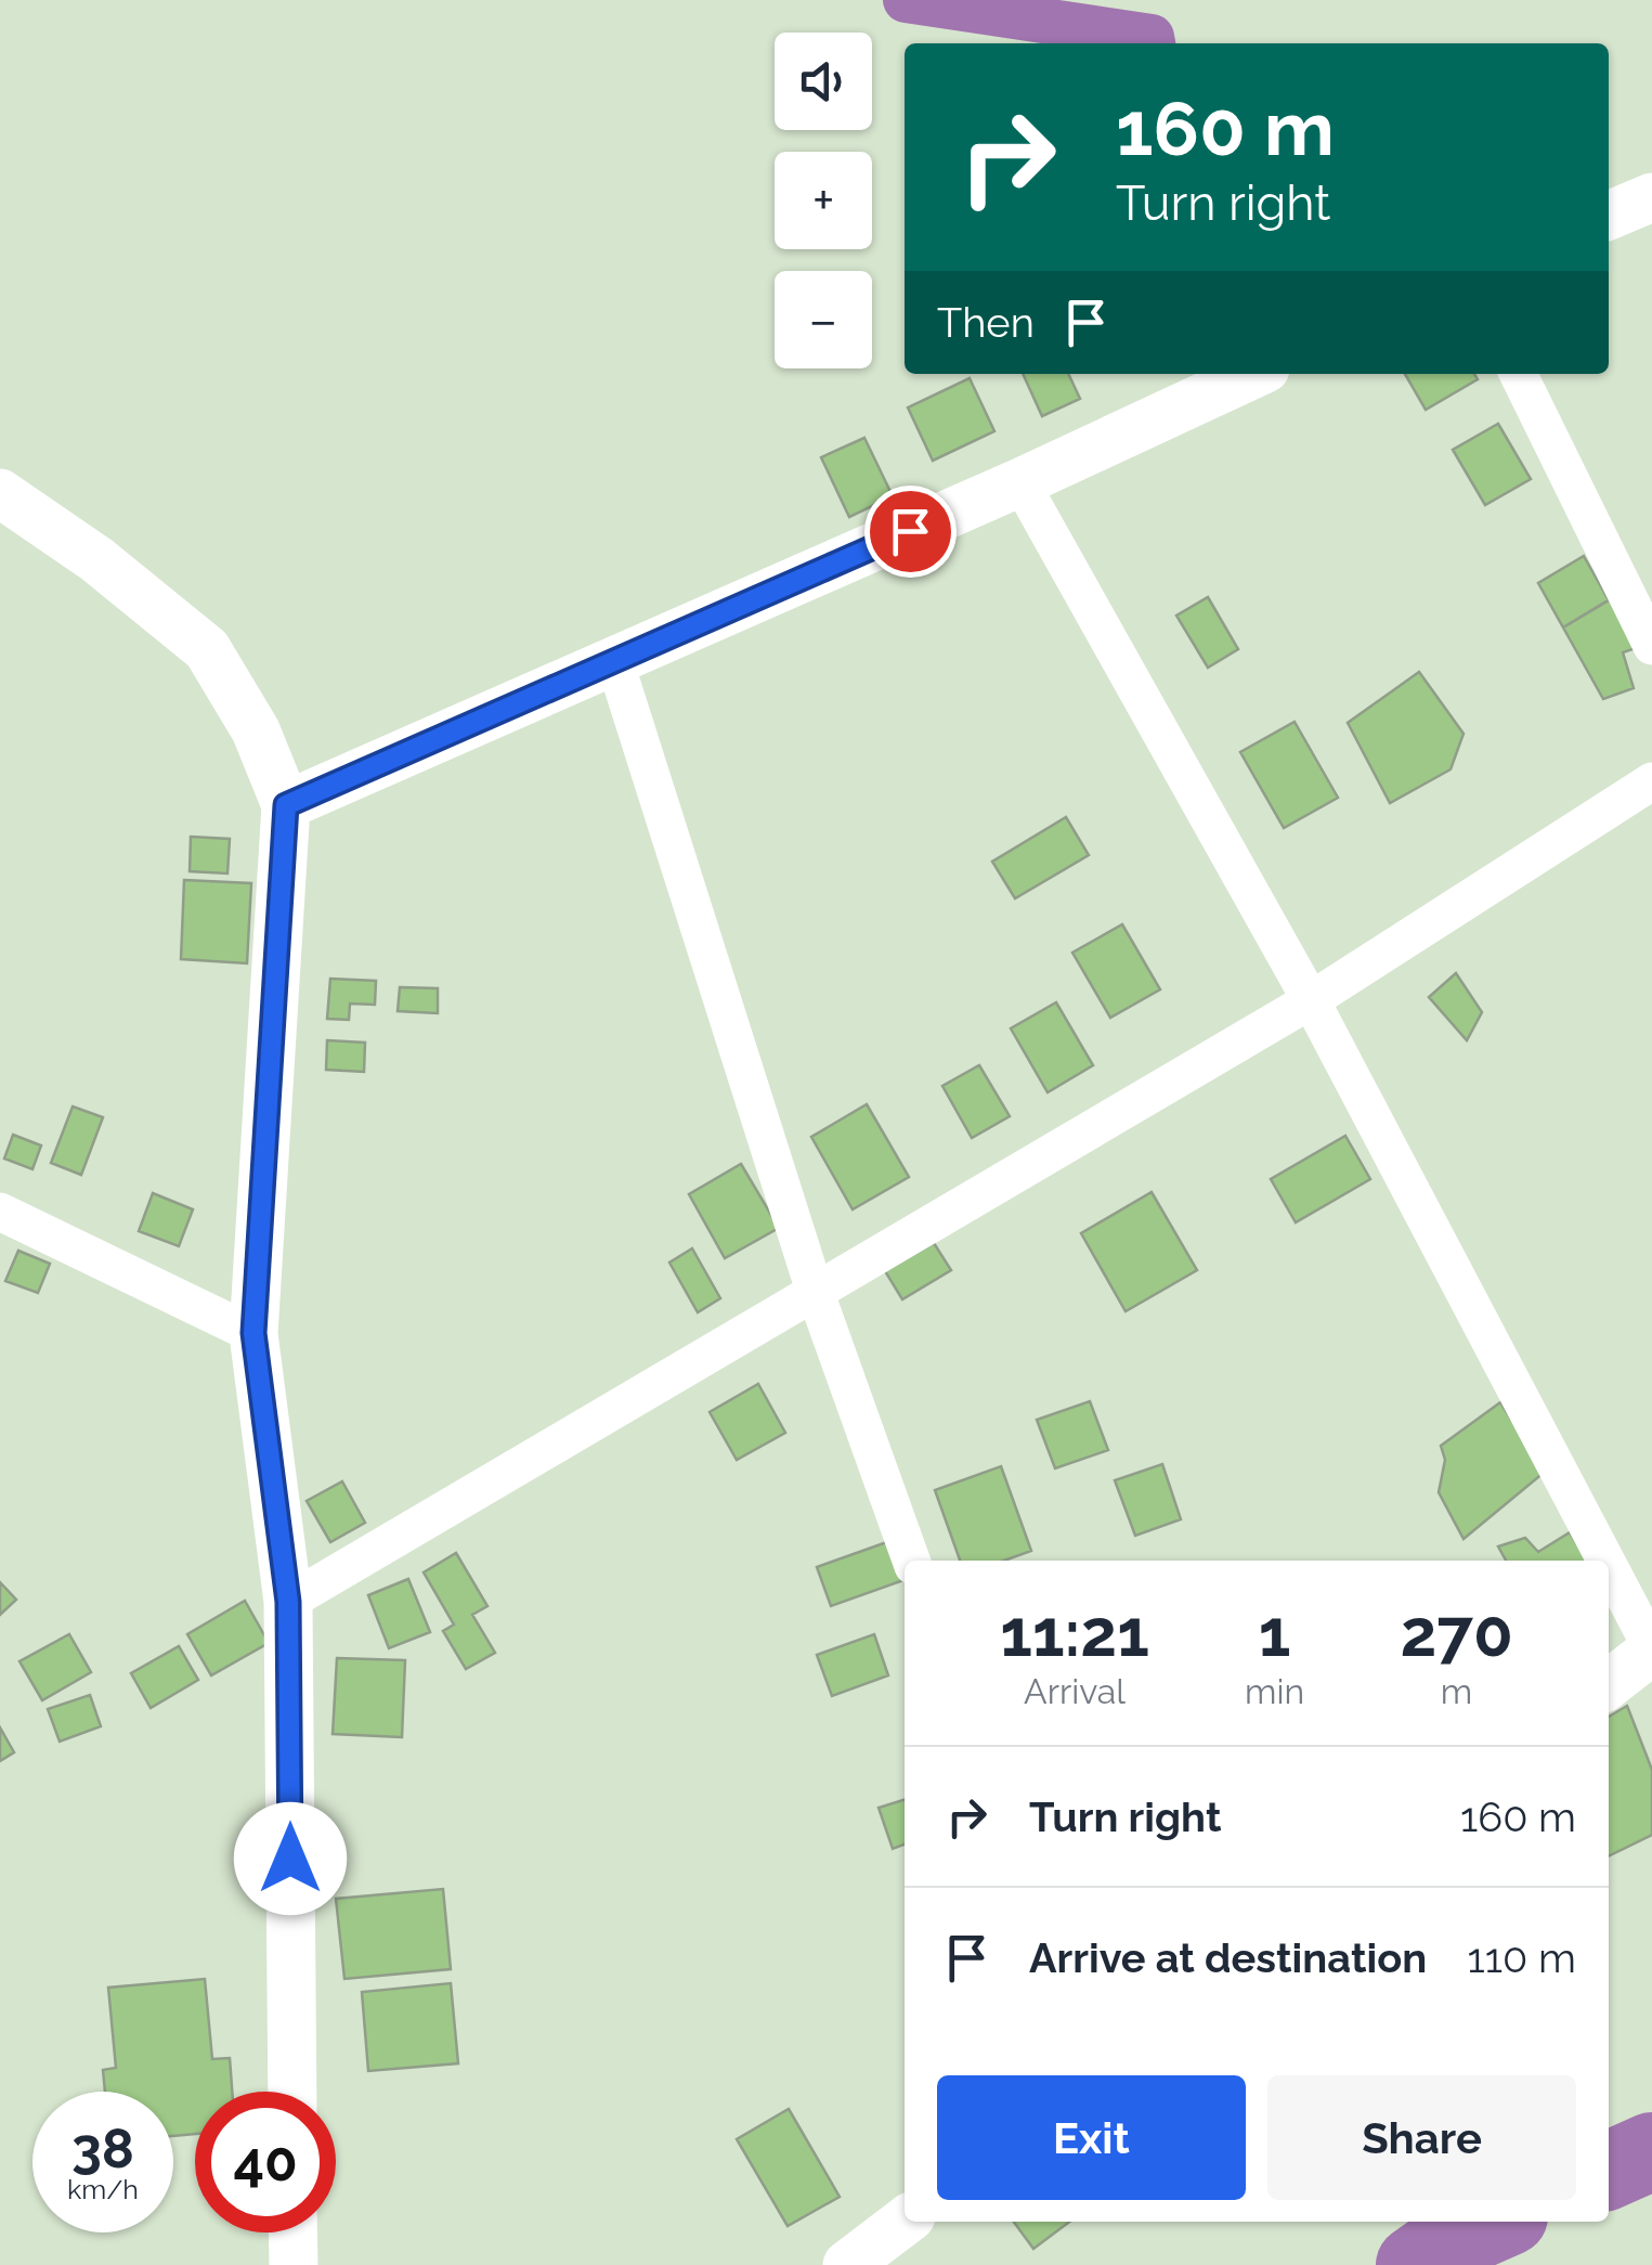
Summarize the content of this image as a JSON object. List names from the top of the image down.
{
  "page": {
    "map_buttons": ["+", "−"],
    "turn": ["160 m", "Turn right"],
    "then": "Then",
    "eta": [
      "11:21",
      "Arrival",
      "1",
      "min",
      "270",
      "m"
    ],
    "list": [
      {
        "name": "Turn right",
        "value": "160 m"
      },
      {
        "name": "Arrive at destination",
        "value": "110 m"
      }
    ],
    "buttons": ["Exit", "Share"],
    "speed": "38 km/h",
    "limit": "40"
  }
}
